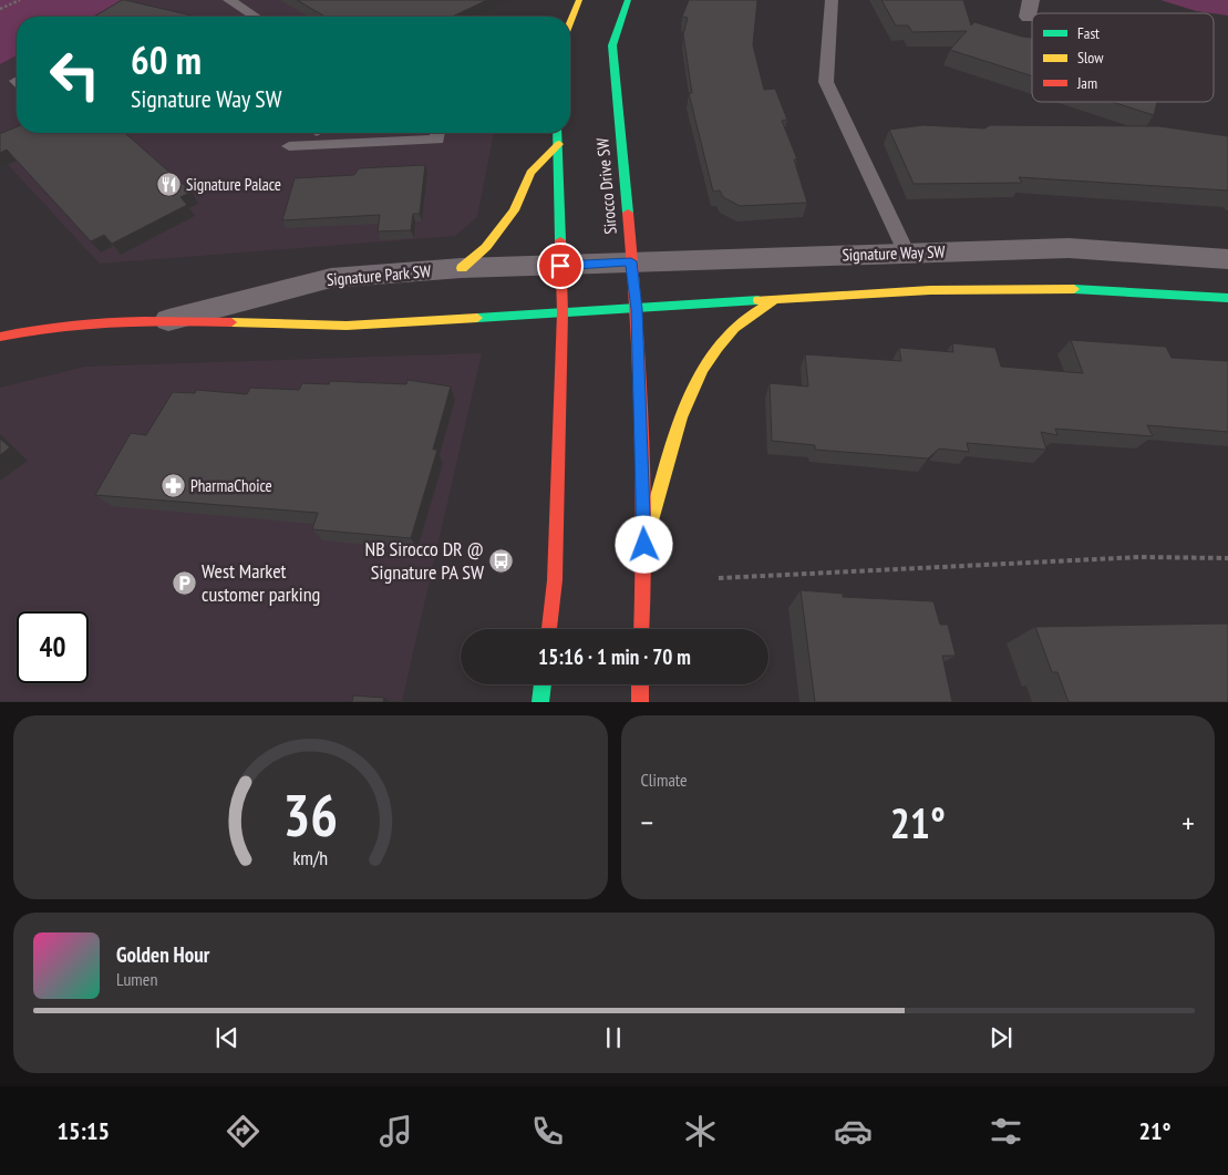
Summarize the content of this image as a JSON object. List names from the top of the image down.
{
  "streets": {
    "street": ["Sirocco Drive SW", "Signature Way SW", "Signature Park SW"]
  },
  "crossings": [
    ["Sirocco Drive SW", "Signature Way SW"],
    ["Signature Way SW", "Signature Park SW"]
  ],
  "places": {
    "restaurant": ["Signature Palace"],
    "pharmacy": ["PharmaChoice"],
    "bus stop": ["NB Sirocco DR @ Signature PA SW"],
    "parking": ["West Market customer parking"]
  },
  "legend": ["Fast", "Slow", "Jam"],
  "page": {
    "turn": ["60 m", "Signature Way SW"],
    "limit": "40",
    "trip": "15:16 · 1 min · 70 m",
    "tile": "Climate",
    "heat": ["−", "21°", "+"],
    "song": ["Golden Hour", "Lumen"],
    "tabs": ["15:15", "21°"],
    "gauge": ["36", "km/h"]
  }
}
